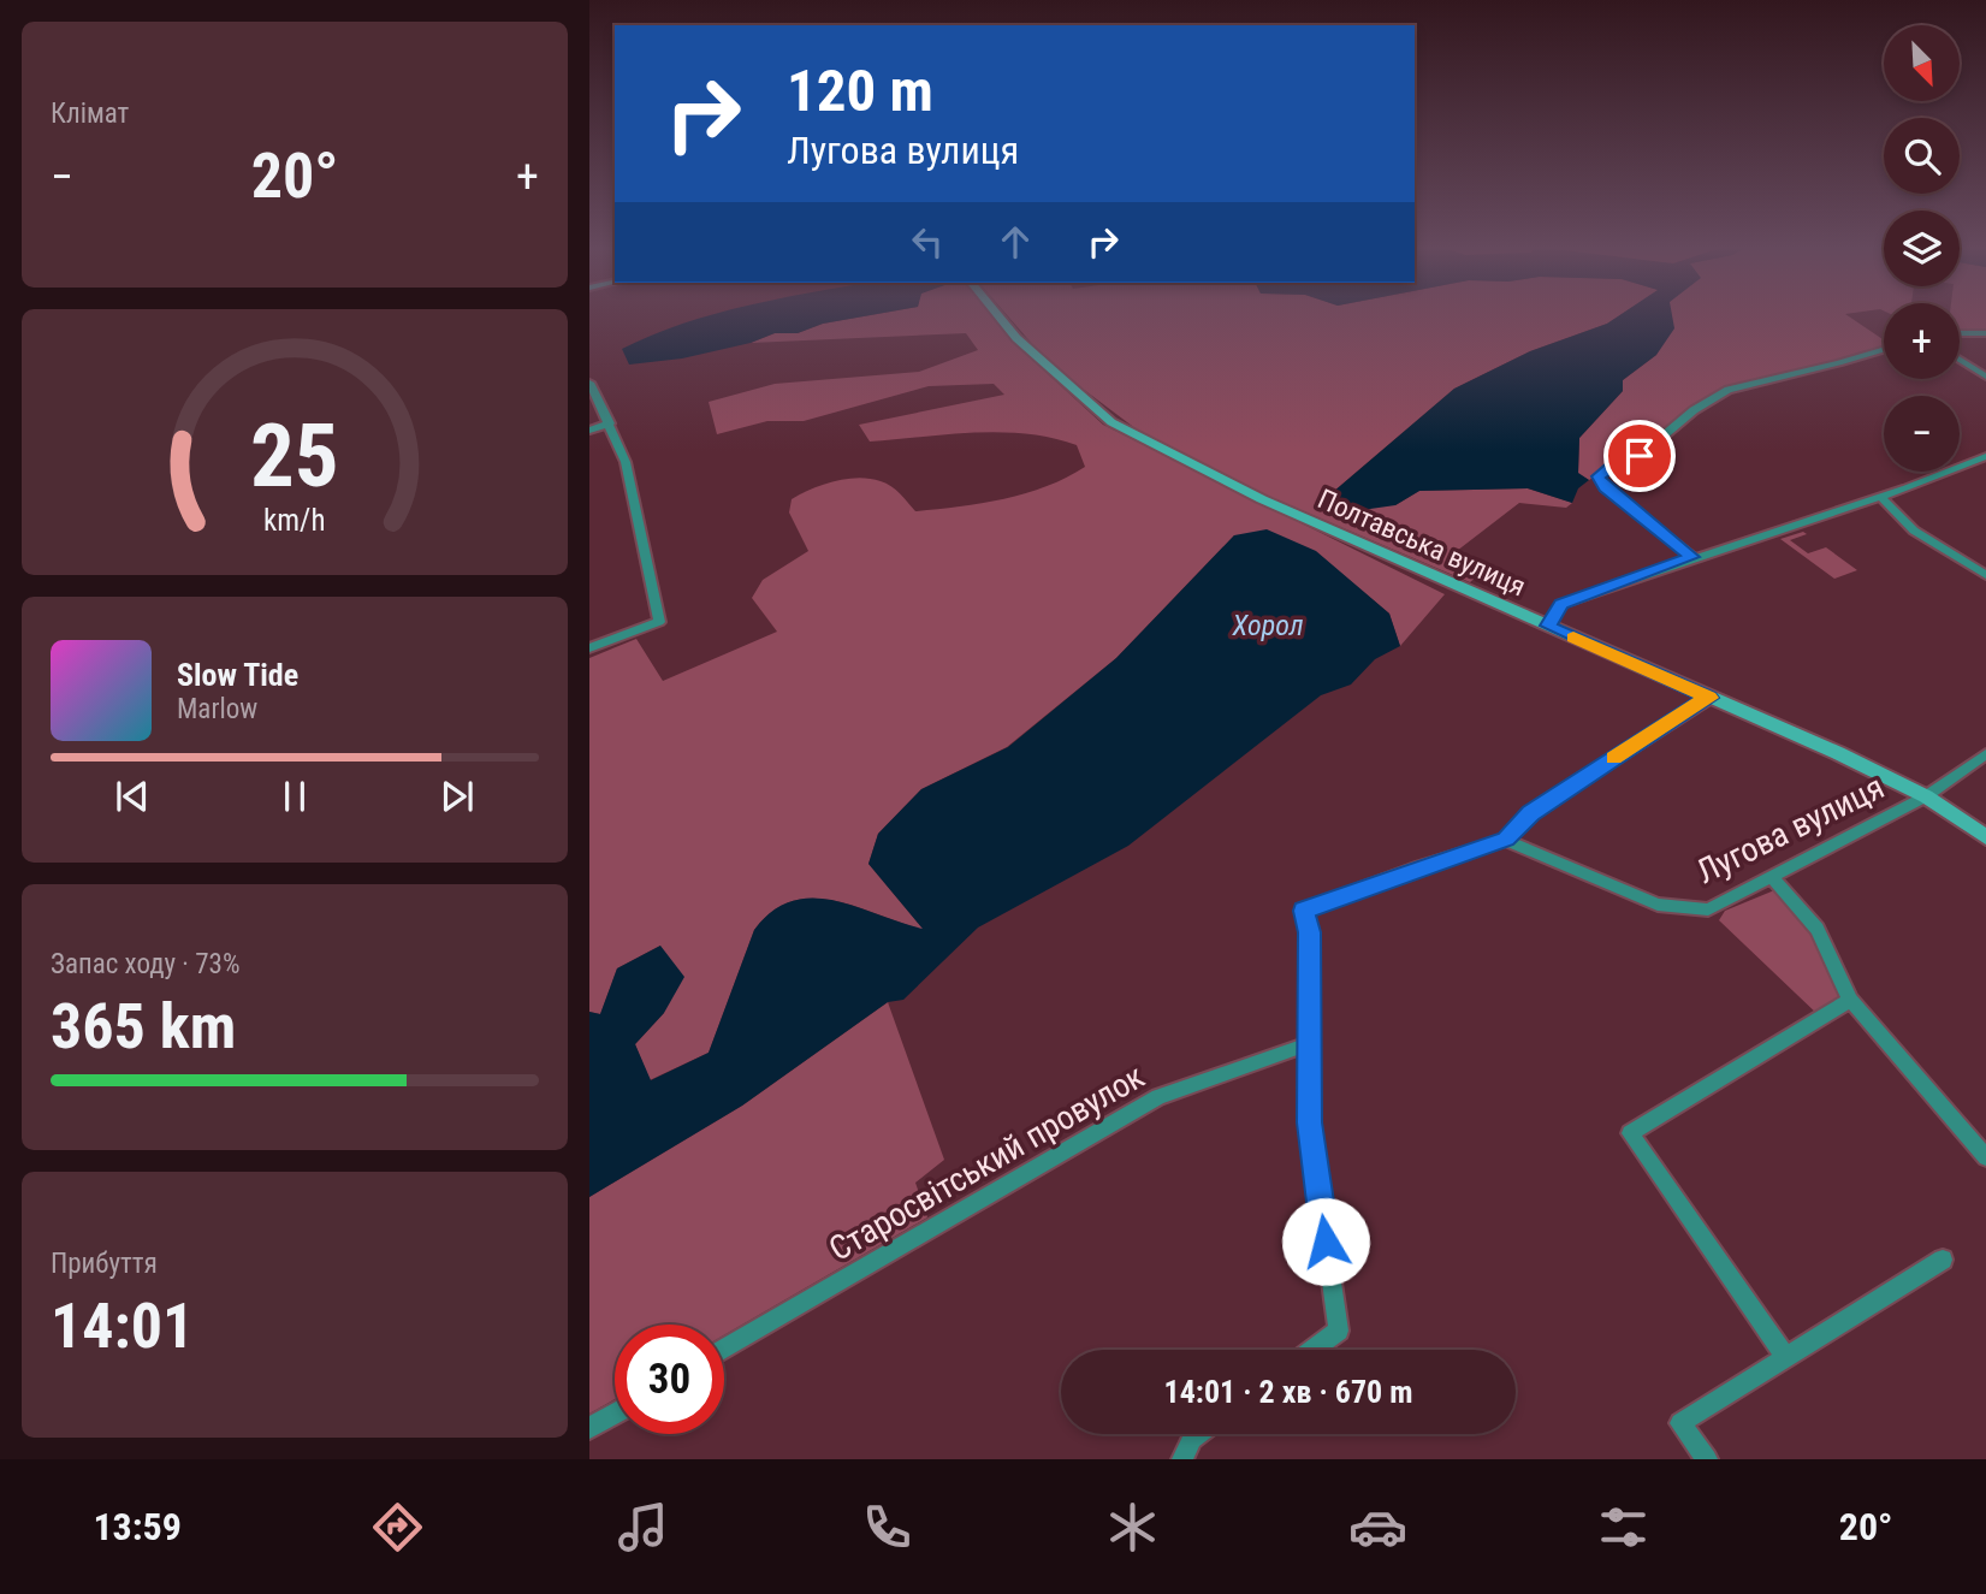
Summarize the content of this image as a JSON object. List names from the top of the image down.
{
  "streets": {
    "street": ["Полтавська вулиця", "Лугова вулиця", "Старосвітський провулок"]
  },
  "crossings": [
    ["Полтавська вулиця", "Лугова вулиця"]
  ],
  "water": ["Хорол"],
  "north": "bottom right",
  "page": {
    "tile": [
      "Клімат",
      ["Запас ходу · 73%", "365 km"],
      ["Прибуття", "14:01"]
    ],
    "map_buttons": ["+", "−"],
    "turn": ["120 m", "Лугова вулиця"],
    "heat": ["−", "20°", "+"],
    "song": ["Slow Tide", "Marlow"],
    "limit": "30",
    "trip": "14:01 · 2 хв · 670 m",
    "tabs": ["13:59", "20°"],
    "gauge": ["25", "km/h"]
  }
}
